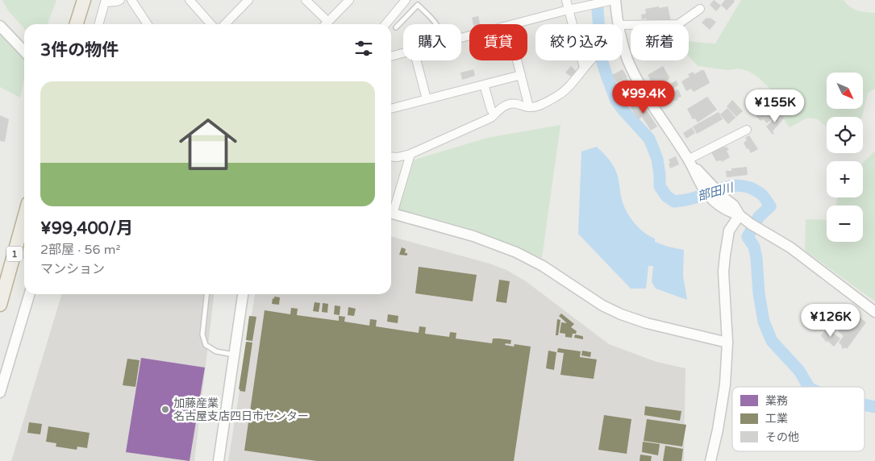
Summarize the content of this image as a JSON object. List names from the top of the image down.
{
  "streets": {
    "highway": ["1"]
  },
  "water": ["部田川"],
  "places": ["加藤産業 名古屋支店四日市センター"],
  "legend": ["業務", "工業", "その他"],
  "north": "bottom right",
  "page": {
    "chip": [
      "購入",
      "賃貸",
      "絞り込み",
      "新着"
    ],
    "heading": "3件の物件",
    "map_buttons": ["+", "−"],
    "list": [
      {
        "name": "¥99,400/月",
        "note": "2部屋 · 56 m² · マンション"
      }
    ],
    "price": ["¥99.4K", "¥155K", "¥126K"]
  }
}
